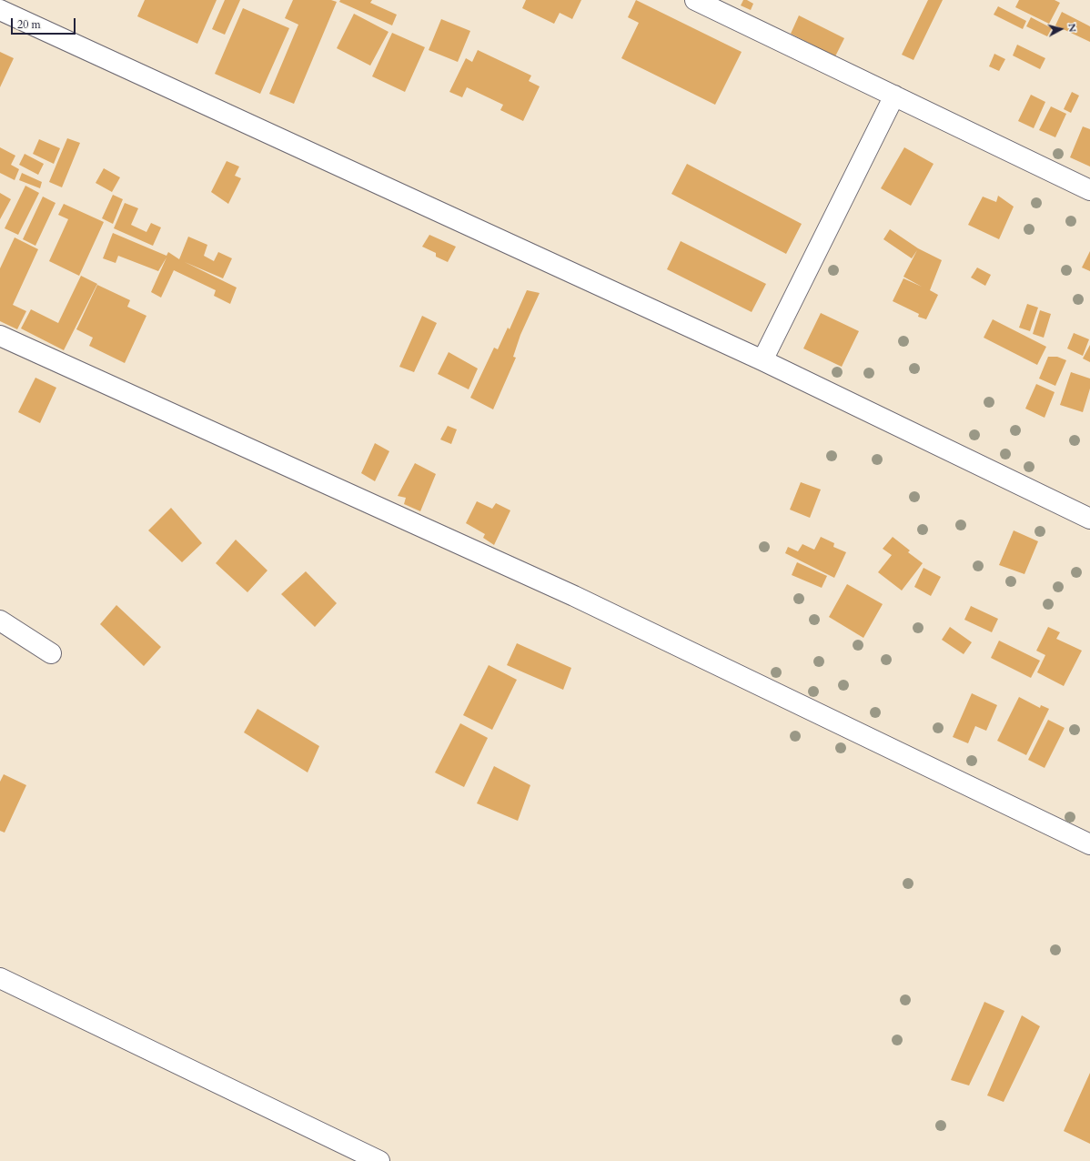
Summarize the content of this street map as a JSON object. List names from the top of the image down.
{
  "scale_bar": "20 m",
  "north": "right"
}
